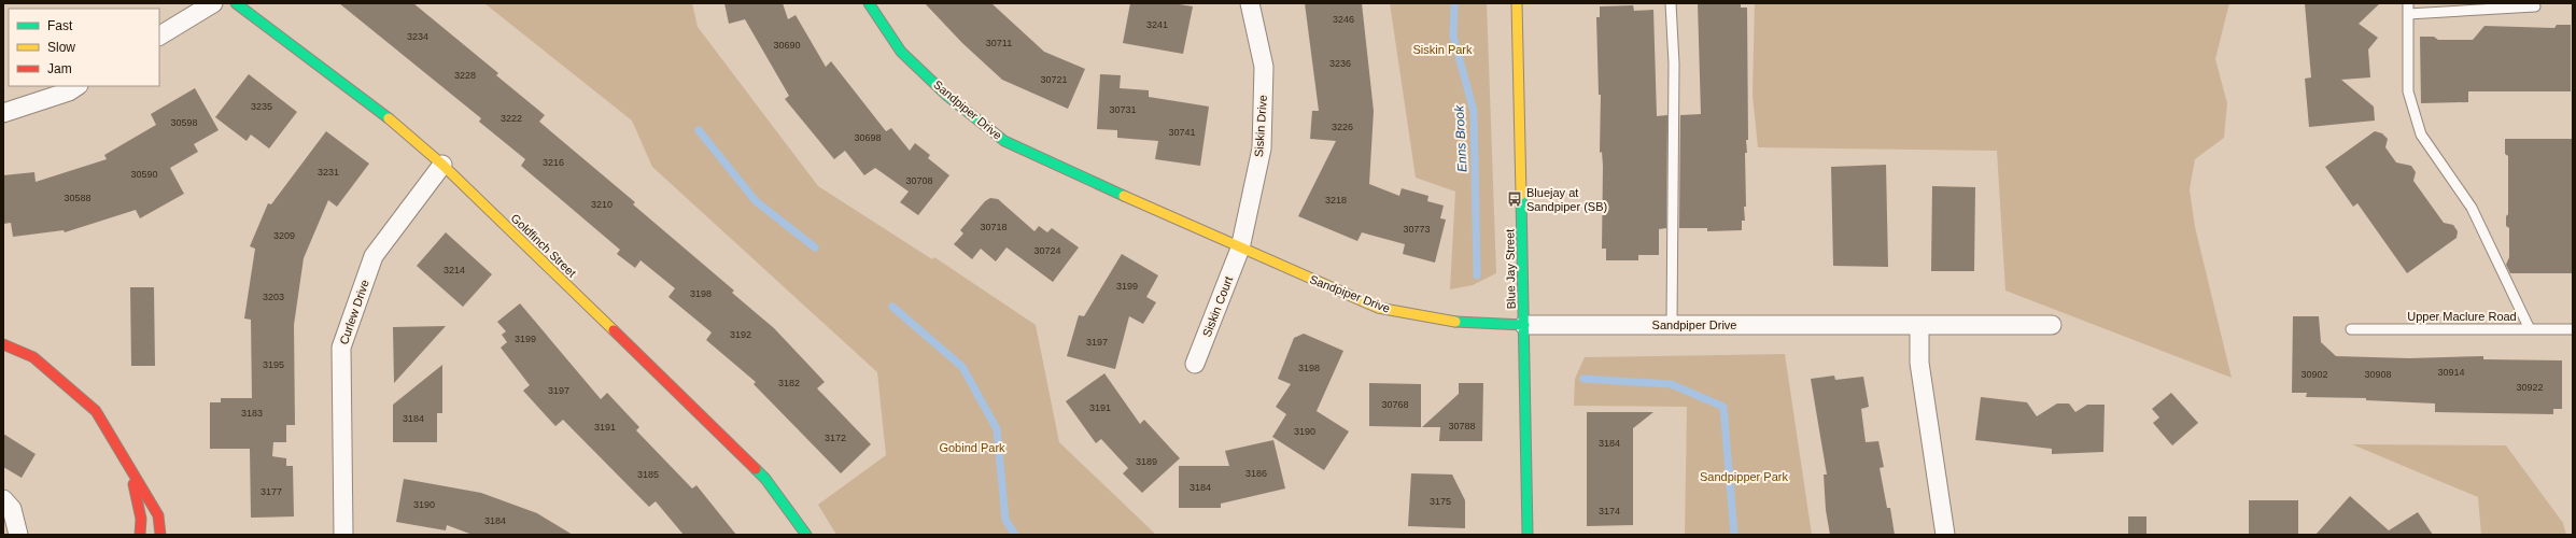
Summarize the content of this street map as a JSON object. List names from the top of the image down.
{
  "streets": {
    "street": [
      "Sandpiper Drive",
      "Siskin Drive",
      "Goldfinch Street",
      "Blue Jay Street",
      "Siskin Court",
      "Curlew Drive"
    ],
    "lane": ["Upper Maclure Road"]
  },
  "crossings": [
    ["Sandpiper Drive", "Siskin Drive"],
    ["Sandpiper Drive", "Blue Jay Street"],
    ["Sandpiper Drive", "Siskin Court"],
    ["Siskin Drive", "Siskin Court"],
    ["Goldfinch Street", "Curlew Drive"]
  ],
  "water": ["Enns Brook"],
  "parks": ["Siskin Park", "Gobind Park", "Sandpipper Park"],
  "places": {
    "bus stop": ["Bluejay at Sandpiper (SB)"]
  },
  "house_numbers": [
    "3246",
    "3241",
    "3234",
    "30711",
    "30690",
    "3236",
    "3228",
    "30721",
    "3235",
    "30731",
    "3222",
    "30598",
    "3226",
    "30741",
    "30698",
    "3216",
    "3231",
    "30590",
    "30708",
    "30588",
    "3218",
    "3210",
    "30718",
    "30773",
    "3209",
    "30724",
    "3214",
    "3199",
    "3198",
    "3203",
    "3192",
    "3199",
    "3197",
    "3195",
    "3198",
    "30914",
    "30902",
    "30908",
    "3182",
    "30922",
    "3197",
    "30768",
    "3191",
    "3183",
    "3184",
    "30788",
    "3191",
    "3190",
    "3172",
    "3184",
    "3189",
    "3186",
    "3185",
    "3184",
    "3177",
    "3175",
    "3190",
    "3174",
    "3184"
  ],
  "legend": ["Fast", "Slow", "Jam"]
}
